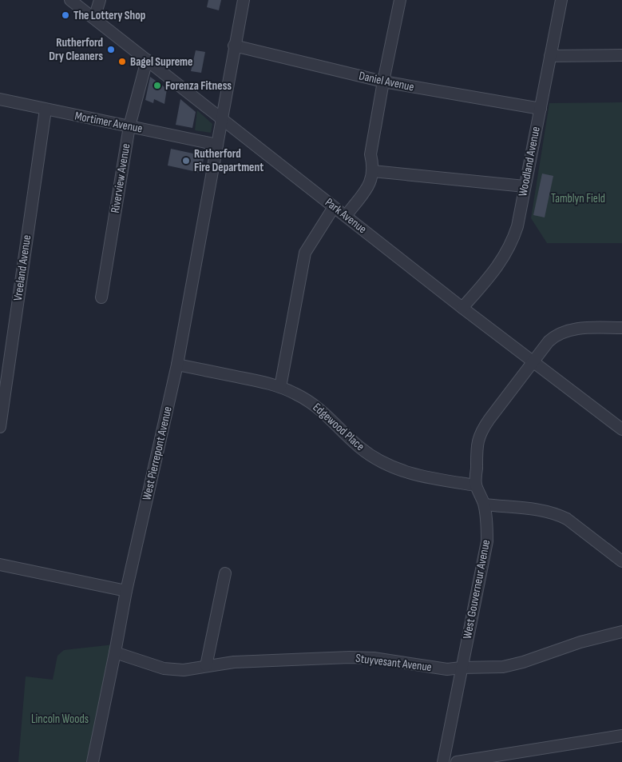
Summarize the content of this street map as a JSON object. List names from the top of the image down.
{
  "streets": {
    "street": [
      "Daniel Avenue",
      "Mortimer Avenue",
      "Woodland Avenue",
      "Riverview Avenue",
      "Park Avenue",
      "Vreeland Avenue",
      "Edgewood Place",
      "West Pierrepont Avenue",
      "West Gouverneur Avenue",
      "Stuyvesant Avenue"
    ]
  },
  "crossings": [
    ["Daniel Avenue", "Woodland Avenue"],
    ["Daniel Avenue", "West Pierrepont Avenue"],
    ["Mortimer Avenue", "Riverview Avenue"],
    ["Mortimer Avenue", "Vreeland Avenue"],
    ["Mortimer Avenue", "West Pierrepont Avenue"],
    ["Woodland Avenue", "Park Avenue"],
    ["Riverview Avenue", "Park Avenue"],
    ["Park Avenue", "West Pierrepont Avenue"],
    ["Park Avenue", "West Gouverneur Avenue"],
    ["Edgewood Place", "West Pierrepont Avenue"],
    ["Edgewood Place", "West Gouverneur Avenue"],
    ["West Pierrepont Avenue", "Stuyvesant Avenue"],
    ["West Gouverneur Avenue", "Stuyvesant Avenue"]
  ],
  "parks": ["Tamblyn Field", "Lincoln Woods"],
  "places": [
    "The Lottery Shop",
    "Rutherford Dry Cleaners",
    "Bagel Supreme",
    "Forenza Fitness",
    "Rutherford Fire Department"
  ]
}
